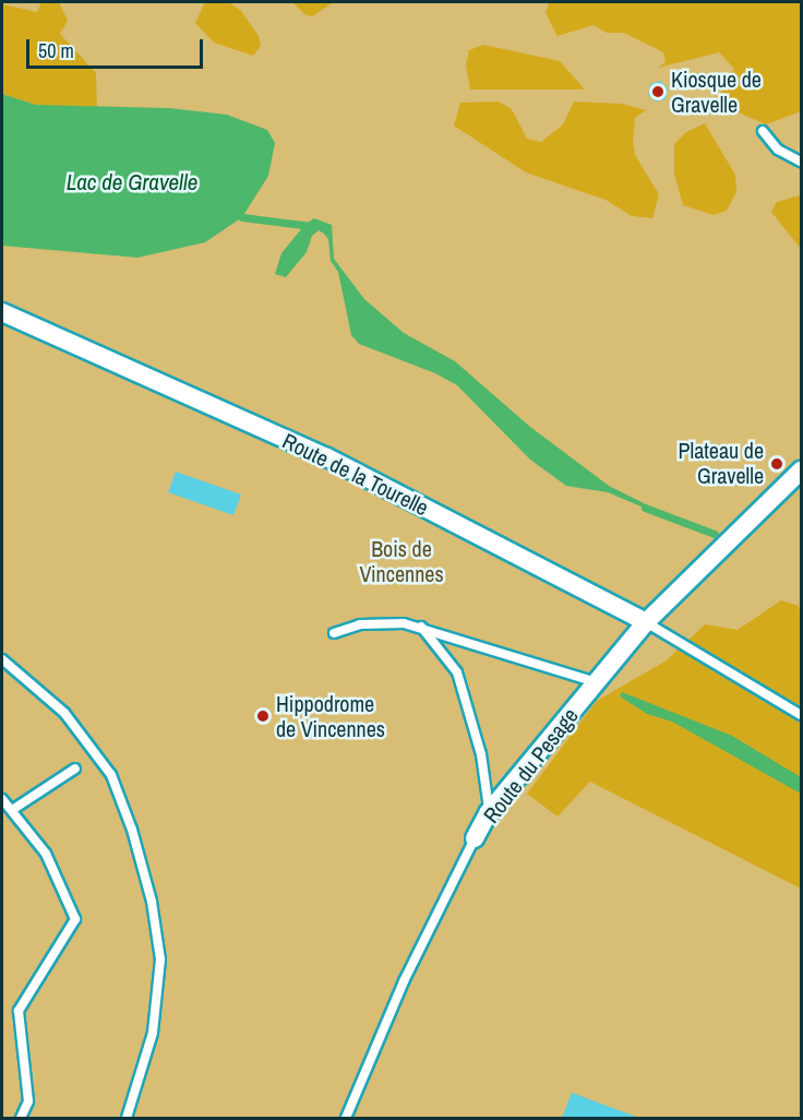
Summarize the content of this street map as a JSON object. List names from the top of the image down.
{
  "streets": {
    "street": ["Route de la Tourelle", "Route du Pesage"]
  },
  "crossings": [
    ["Route de la Tourelle", "Route du Pesage"]
  ],
  "water": ["Lac de Gravelle"],
  "parks": ["Bois de Vincennes"],
  "places": ["Kiosque de Gravelle", "Plateau de Gravelle", "Hippodrome de Vincennes"],
  "scale_bar": "50 m"
}
